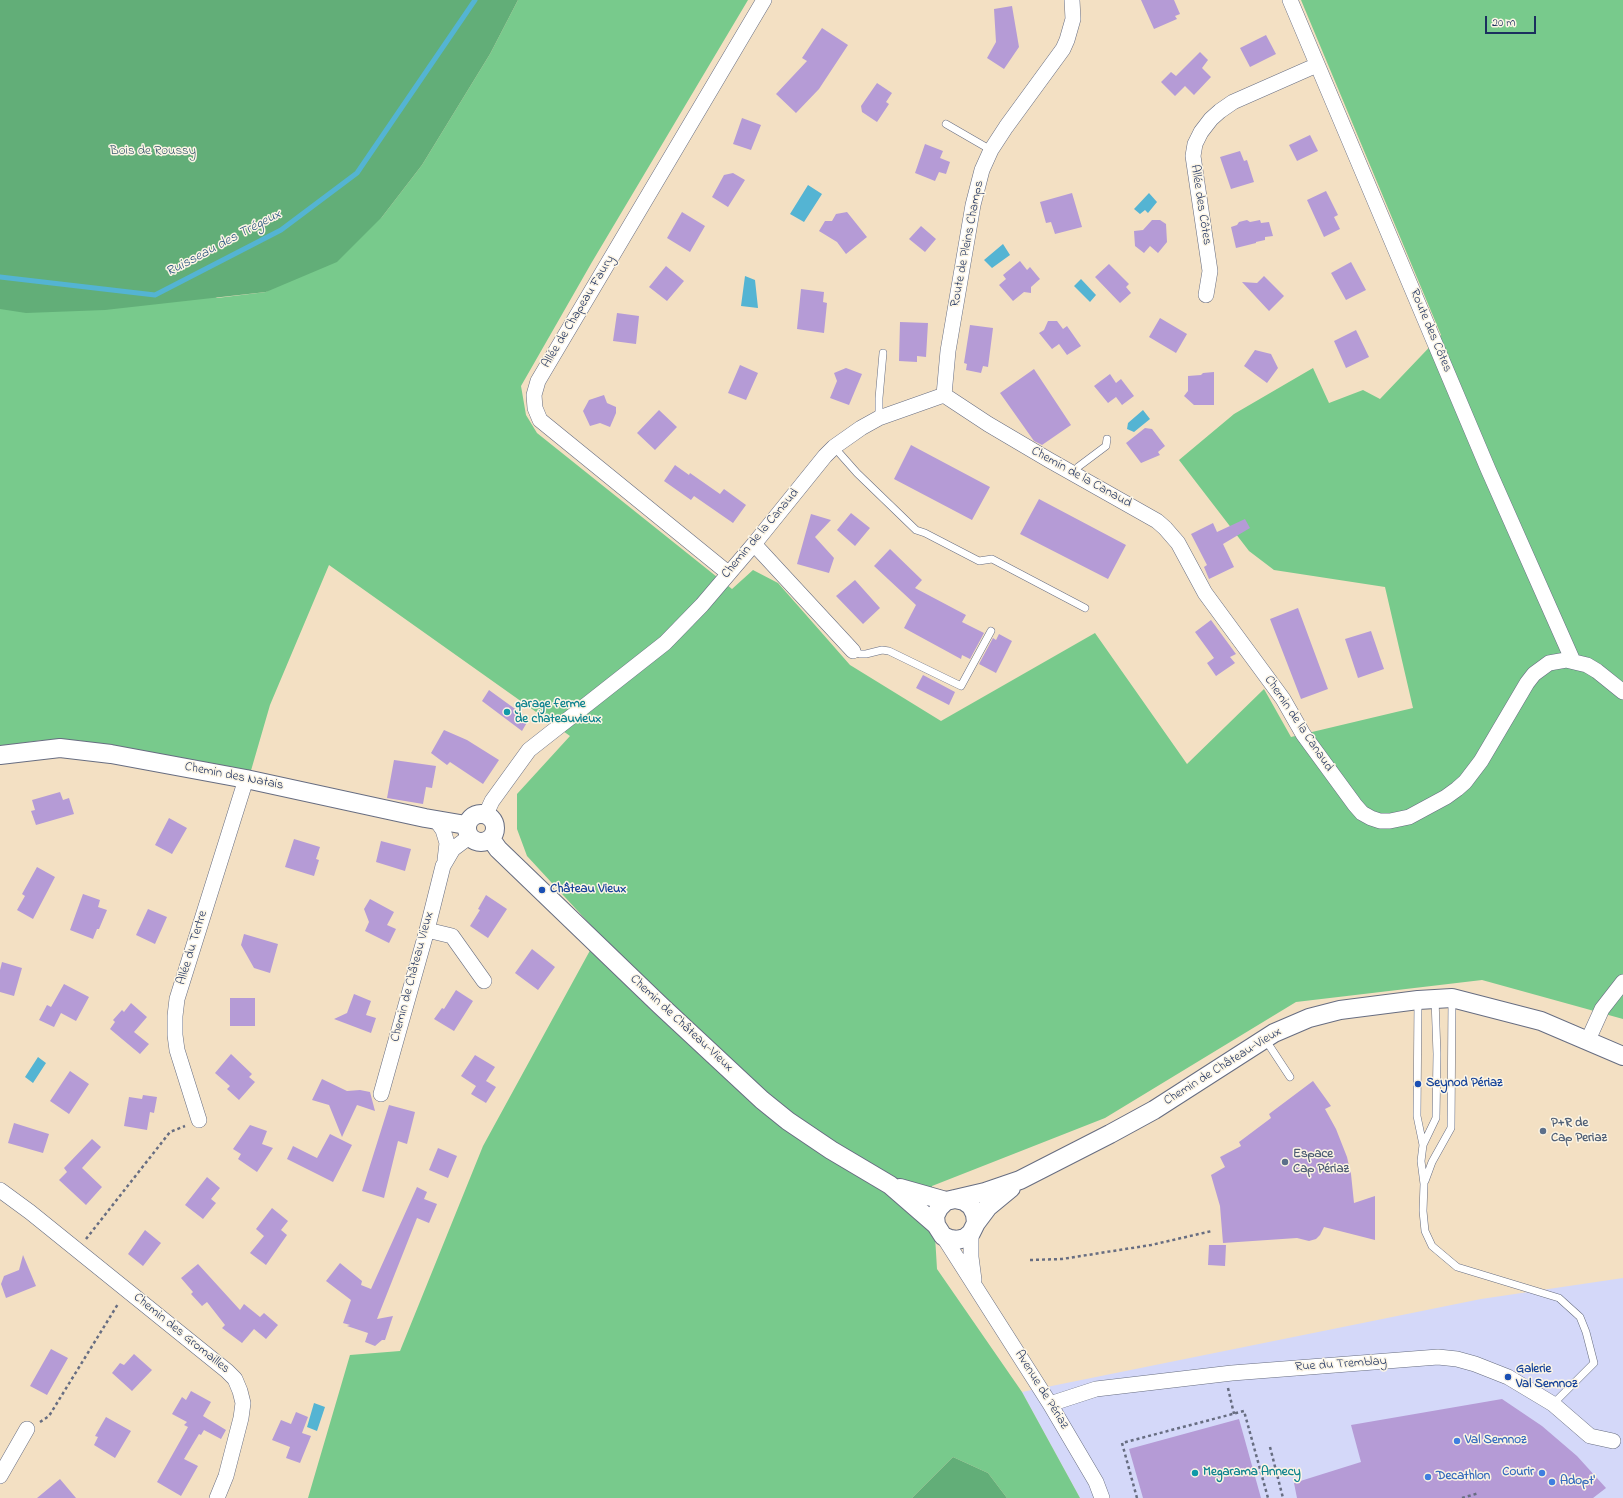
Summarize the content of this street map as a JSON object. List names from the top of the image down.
{
  "streets": {
    "street": [
      "Allée des Côtes",
      "Route de Pleins Champs",
      "Allée de Chapeau Faury",
      "Route des Côtes",
      "Chemin de la Canaud",
      "Chemin des Natais",
      "Allée du Tertre",
      "Chemin de Château Vieux",
      "Chemin de Château-Vieux",
      "Chemin des Gromailles",
      "Rue du Tremblay",
      "Avenue de Périaz"
    ]
  },
  "crossings": [
    ["Allée des Côtes", "Route des Côtes"],
    ["Route de Pleins Champs", "Chemin de la Canaud"],
    ["Allée de Chapeau Faury", "Chemin de la Canaud"],
    ["Route des Côtes", "Chemin de la Canaud"],
    ["Chemin de la Canaud", "Chemin des Natais"],
    ["Chemin de la Canaud", "Chemin de Château Vieux"],
    ["Chemin de la Canaud", "Chemin de Château-Vieux"],
    ["Chemin des Natais", "Allée du Tertre"],
    ["Chemin des Natais", "Chemin de Château Vieux"],
    ["Chemin des Natais", "Chemin de Château-Vieux"],
    ["Chemin de Château Vieux", "Chemin de Château-Vieux"],
    ["Chemin de Château-Vieux", "Avenue de Périaz"],
    ["Rue du Tremblay", "Avenue de Périaz"]
  ],
  "water": ["Ruisseau des Trégeux"],
  "parks": ["Bois de Roussy"],
  "places": [
    "garage ferme de chateauvieux",
    "Château Vieux",
    "Seynod Périaz",
    "P+R de Cap Periaz",
    "Espace Cap Périaz",
    "Galerie Val Semnoz",
    "Val Semnoz",
    "Megarama Annecy",
    "Courir",
    "Decathlon",
    "Adopt'"
  ],
  "scale_bar": "20 m"
}
